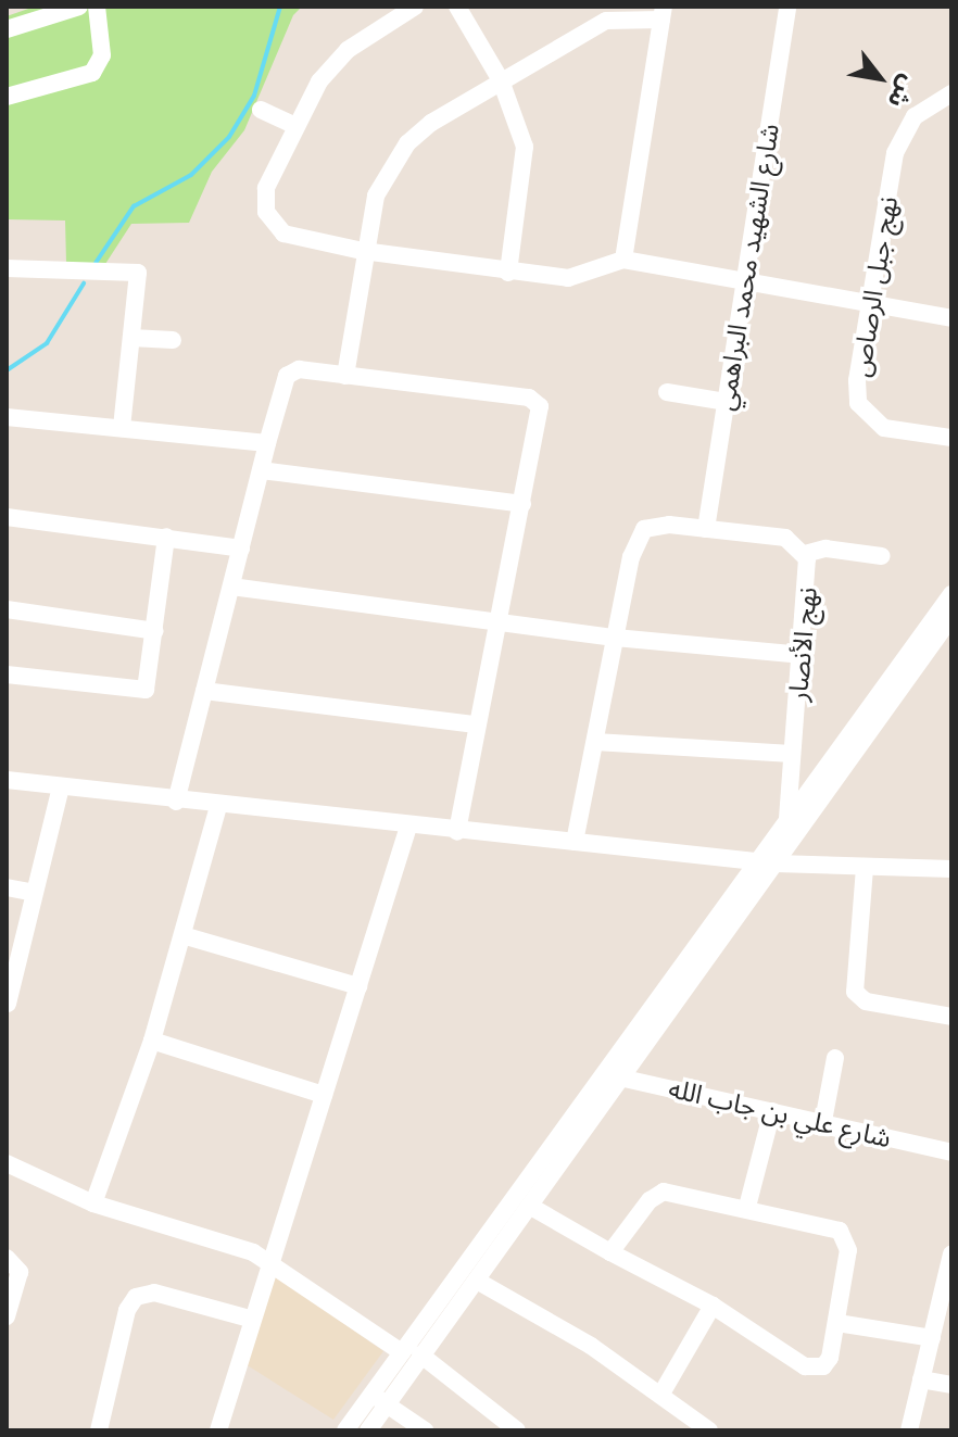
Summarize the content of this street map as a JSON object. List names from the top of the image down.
{
  "streets": {
    "street": [
      "شارع الشهيد محمد البراهمي",
      "نهج جبل الرصاص",
      "نهج الأنصار",
      "شارع علي بن جاب الله"
    ]
  },
  "crossings": [
    ["شارع الشهيد محمد البراهمي", "نهج الأنصار"]
  ],
  "north": "bottom right"
}
